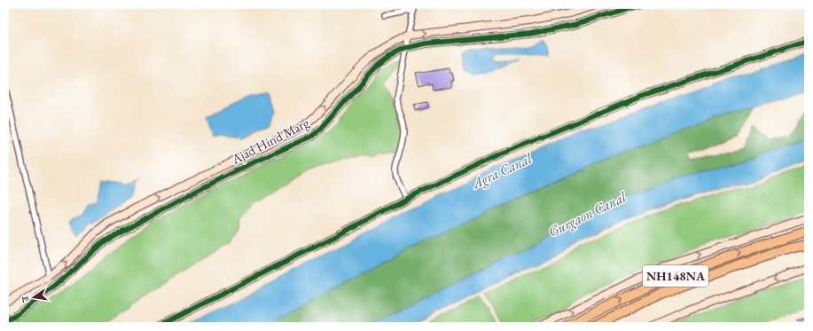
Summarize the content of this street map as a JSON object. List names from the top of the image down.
{
  "streets": {
    "highway": ["NH148NA"],
    "street": ["Ajad Hind Marg"]
  },
  "water": ["Agra Canal", "Gurgaon Canal"],
  "north": "left"
}
